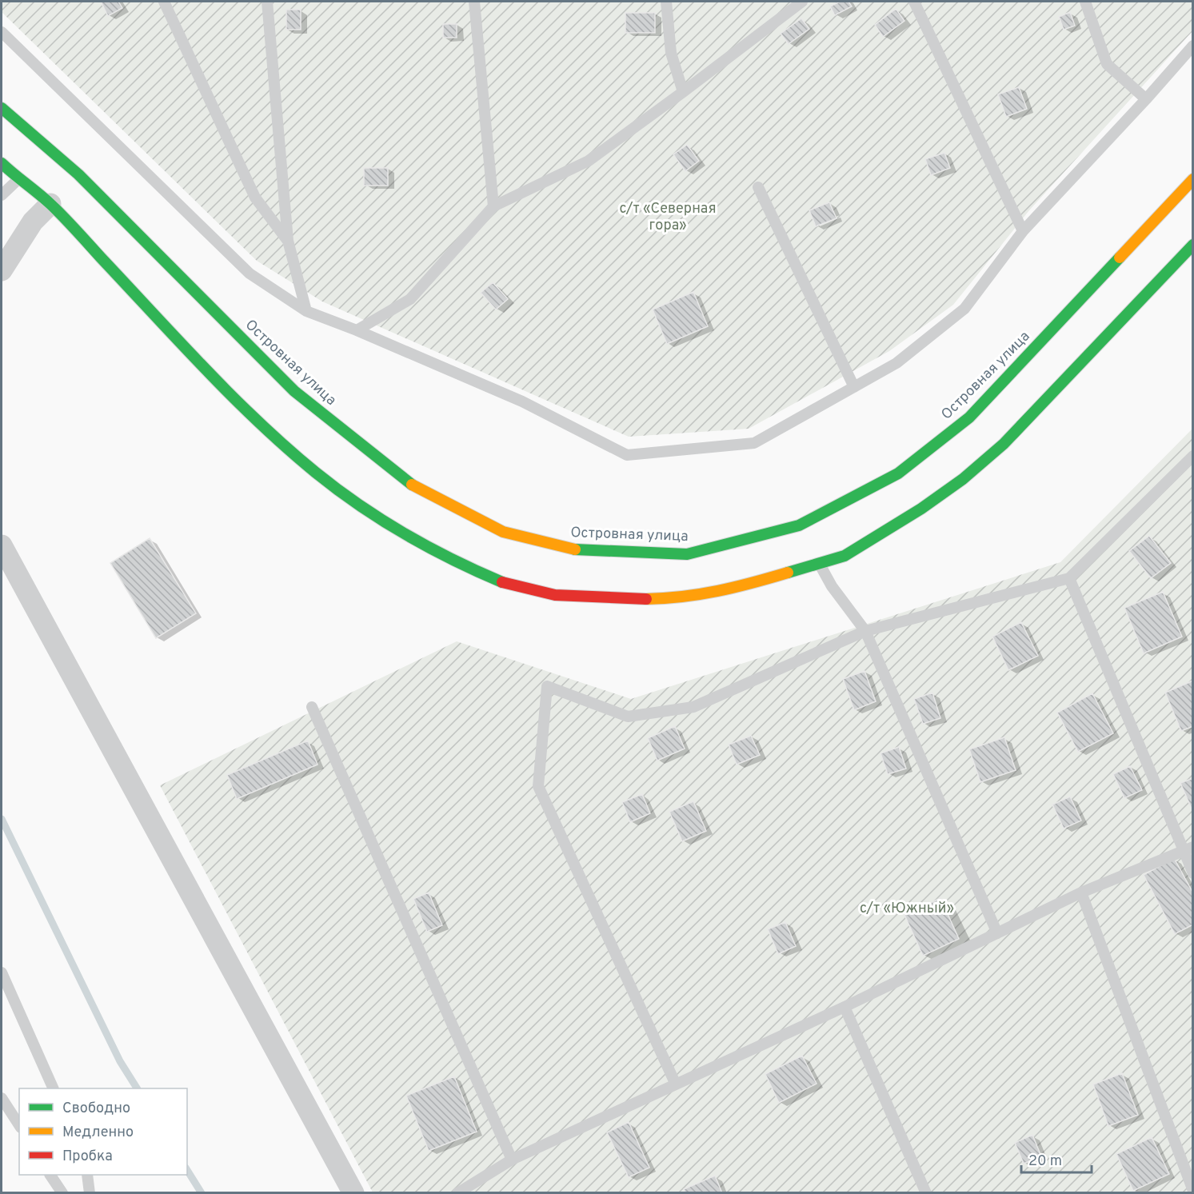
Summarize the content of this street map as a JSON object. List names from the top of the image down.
{
  "streets": {
    "main road": ["Островная улица"]
  },
  "parks": ["с/т «Северная гора»", "с/т «Южный»"],
  "legend": ["Свободно", "Медленно", "Пробка"],
  "scale_bar": "20 m"
}
